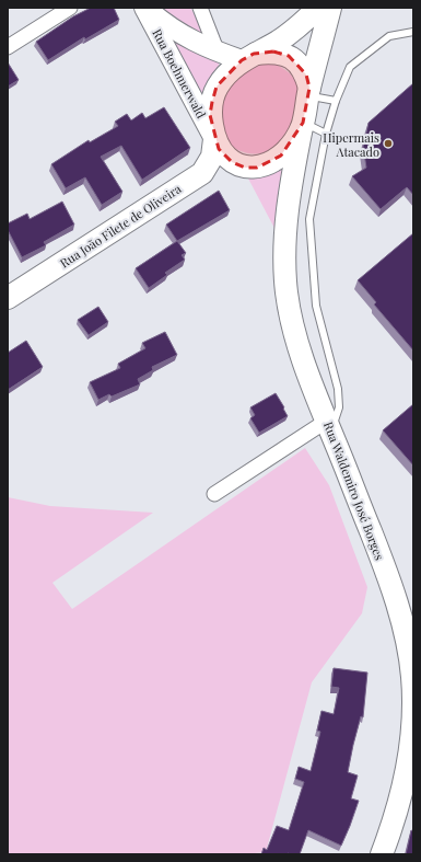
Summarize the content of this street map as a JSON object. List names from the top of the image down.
{
  "streets": {
    "main road": ["Rua Boehmerwald", "Rua João Filete de Oliveira", "Rua Waldemiro José Borges"]
  },
  "crossings": [
    ["Rua Boehmerwald", "Rua João Filete de Oliveira"],
    ["Rua Boehmerwald", "Rua Waldemiro José Borges"],
    ["Rua João Filete de Oliveira", "Rua Waldemiro José Borges"]
  ],
  "places": ["Hipermais Atacado"]
}
